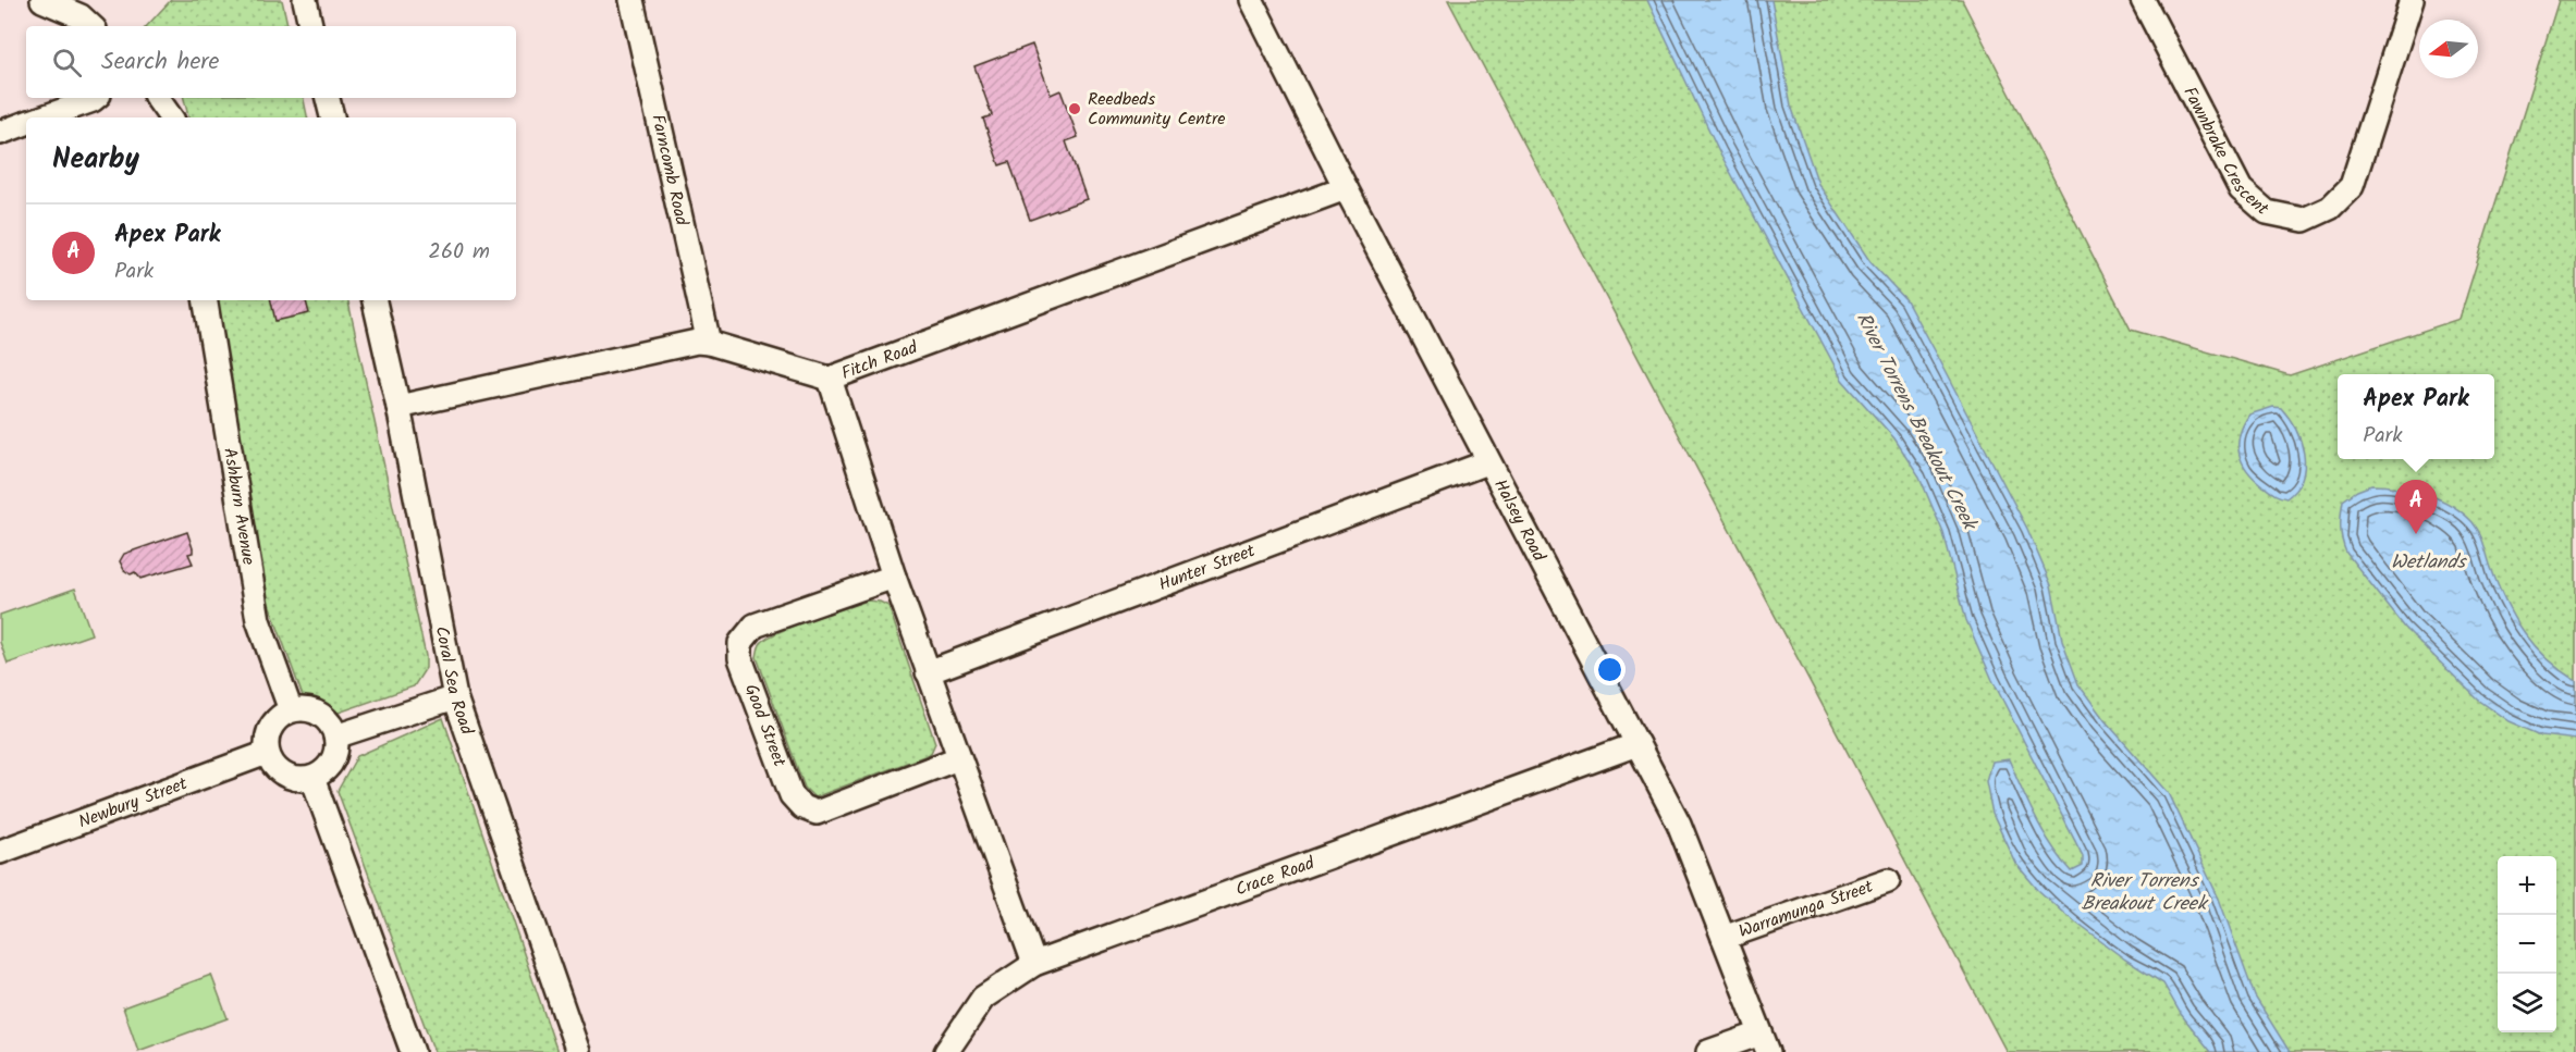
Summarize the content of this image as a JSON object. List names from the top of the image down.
{
  "streets": {
    "street": [
      "Fawnbrake Crescent",
      "Farncomb Road",
      "Fitch Road",
      "Ashburn Avenue",
      "Halsey Road",
      "Hunter Street",
      "Coral Sea Road",
      "Good Street",
      "Newbury Street",
      "Crace Road",
      "Warramunga Street"
    ]
  },
  "crossings": [
    ["Farncomb Road", "Fitch Road"],
    ["Fitch Road", "Halsey Road"],
    ["Fitch Road", "Coral Sea Road"],
    ["Ashburn Avenue", "Newbury Street"],
    ["Halsey Road", "Hunter Street"],
    ["Halsey Road", "Crace Road"],
    ["Halsey Road", "Warramunga Street"]
  ],
  "water": ["River Torrens Breakout Creek", "Wetlands"],
  "places": ["Reedbeds Community Centre"],
  "north": "left",
  "page": {
    "search": "Search here",
    "heading": "Nearby",
    "list": [
      {
        "mark": "A",
        "name": "Apex Park",
        "note": "Park",
        "value": "260 m"
      }
    ],
    "popup": ["Apex Park", "Park"],
    "pins": "A",
    "map_buttons": ["+", "−"]
  }
}
